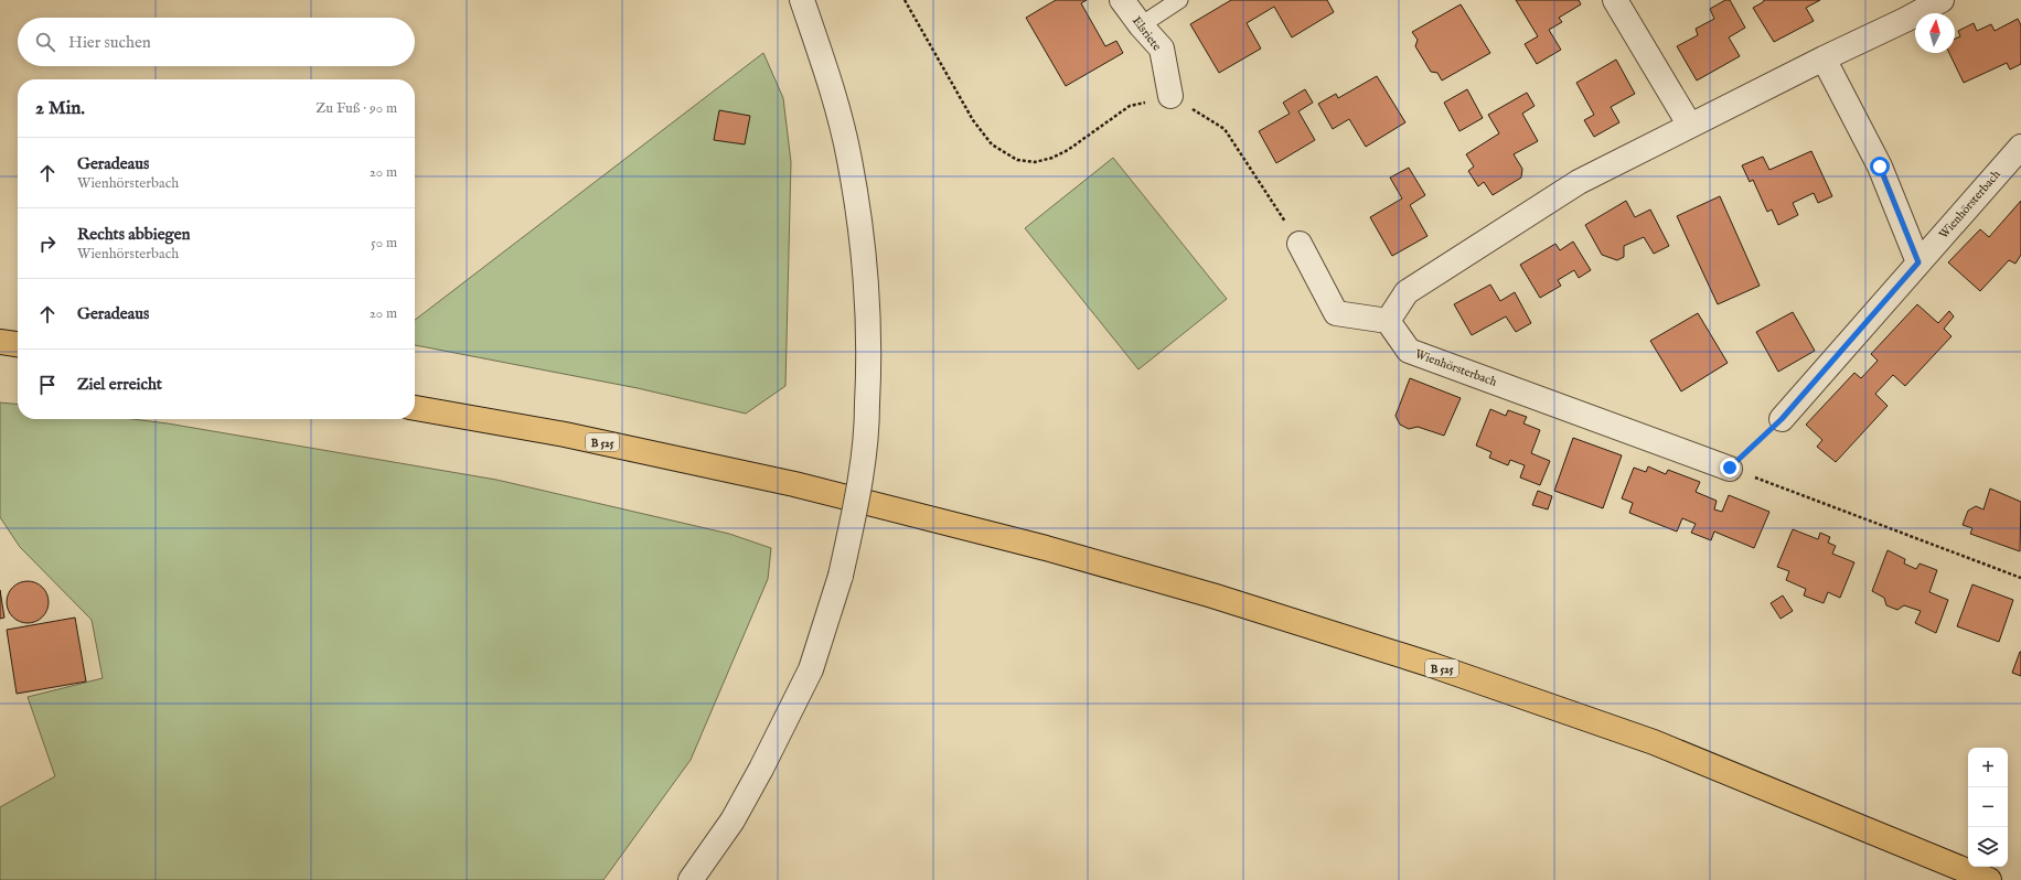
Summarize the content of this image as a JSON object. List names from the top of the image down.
{
  "streets": {
    "main road": ["B 525"],
    "street": ["Elsriete", "Wienhörsterbach"]
  },
  "north": "top",
  "page": {
    "search": "Hier suchen",
    "heading": ["2 Min.", "Zu Fuß · 90 m"],
    "list": [
      ["Geradeaus", "Wienhörsterbach", "20 m"],
      ["Rechts abbiegen", "Wienhörsterbach", "50 m"],
      ["Geradeaus", "20 m"],
      "Ziel erreicht"
    ],
    "map_buttons": ["+", "−"]
  }
}
